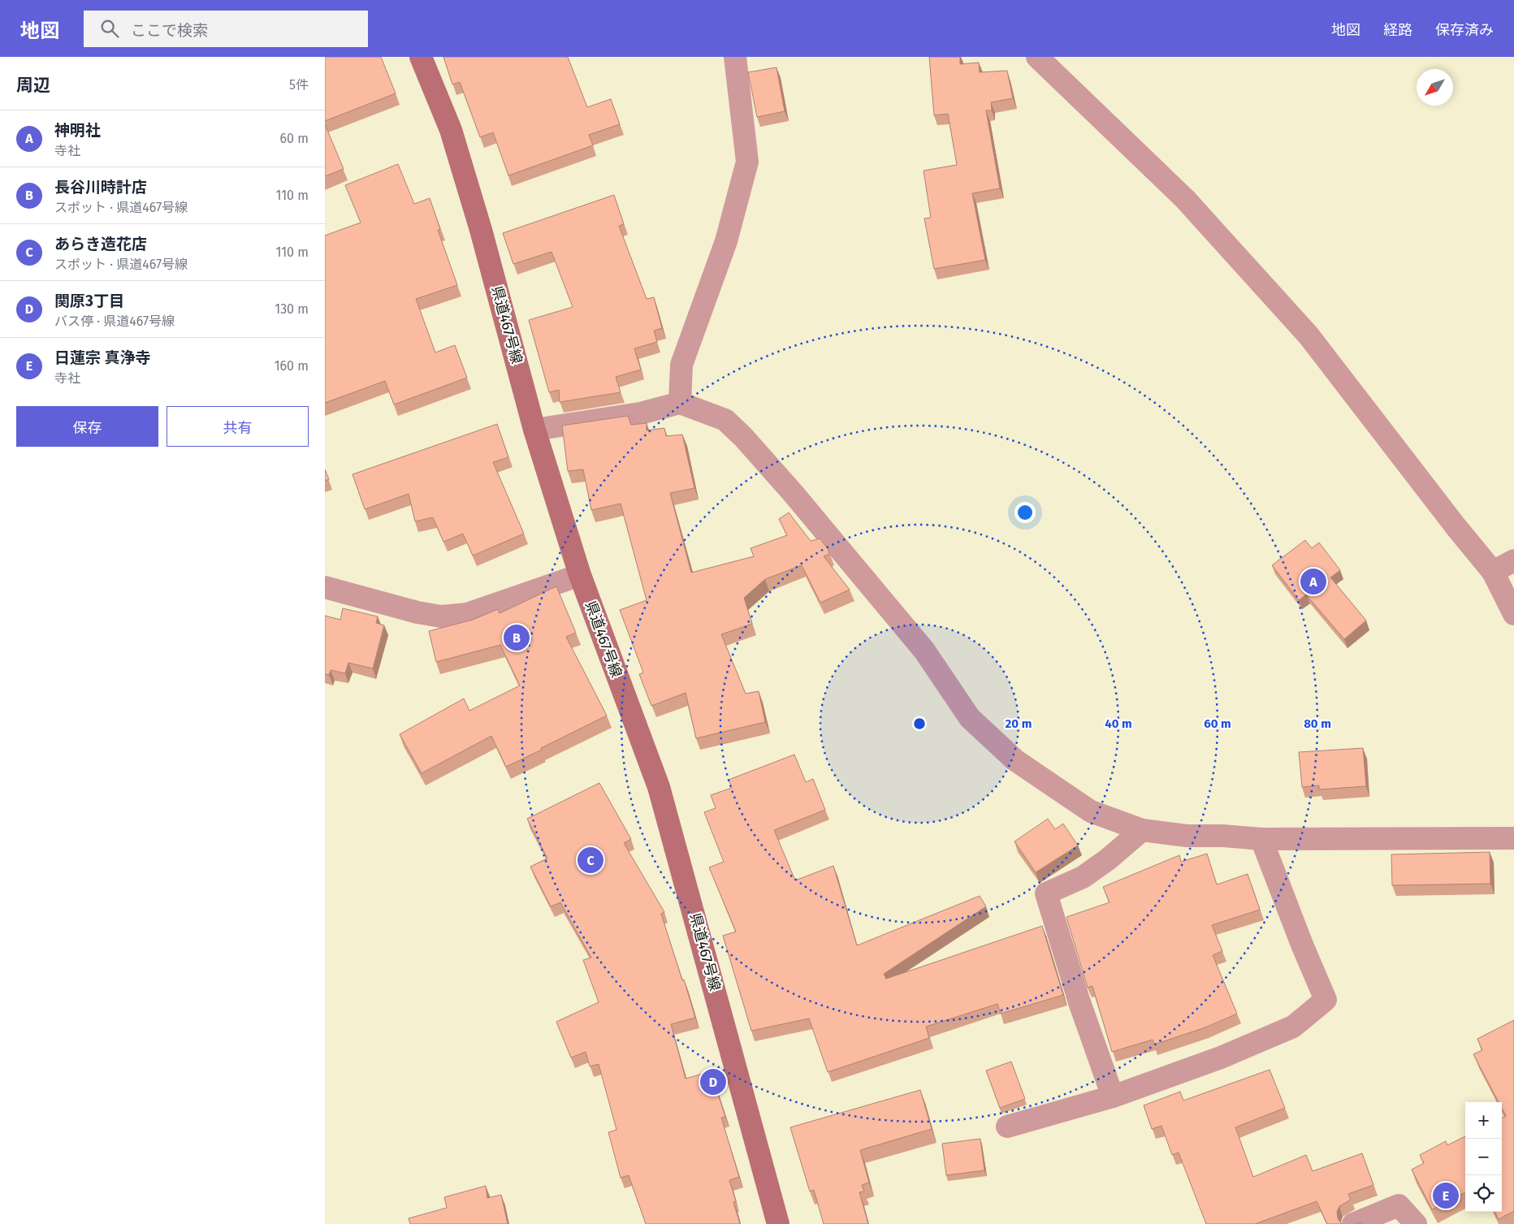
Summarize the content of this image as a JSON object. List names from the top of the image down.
{
  "streets": {
    "main road": ["県道467号線"]
  },
  "north": "bottom left",
  "page": {
    "header": "地図",
    "search": "ここで検索",
    "nav": ["地図", "経路", "保存済み"],
    "heading": ["周辺", "5件"],
    "list": [
      {
        "mark": "A",
        "name": "神明社",
        "note": "寺社",
        "value": "60 m"
      },
      {
        "mark": "B",
        "name": "長谷川時計店",
        "note": "スポット · 県道467号線",
        "value": "110 m"
      },
      {
        "mark": "C",
        "name": "あらき造花店",
        "note": "スポット · 県道467号線",
        "value": "110 m"
      },
      {
        "mark": "D",
        "name": "関原3丁目",
        "note": "バス停 · 県道467号線",
        "value": "130 m"
      },
      {
        "mark": "E",
        "name": "日蓮宗 真浄寺",
        "note": "寺社",
        "value": "160 m"
      }
    ],
    "buttons": ["保存", "共有"],
    "pins": [
      "A",
      "B",
      "C",
      "D",
      "E"
    ],
    "map_buttons": ["+", "−"]
  },
  "rings": [
    "20 m",
    "40 m",
    "60 m",
    "80 m"
  ]
}
